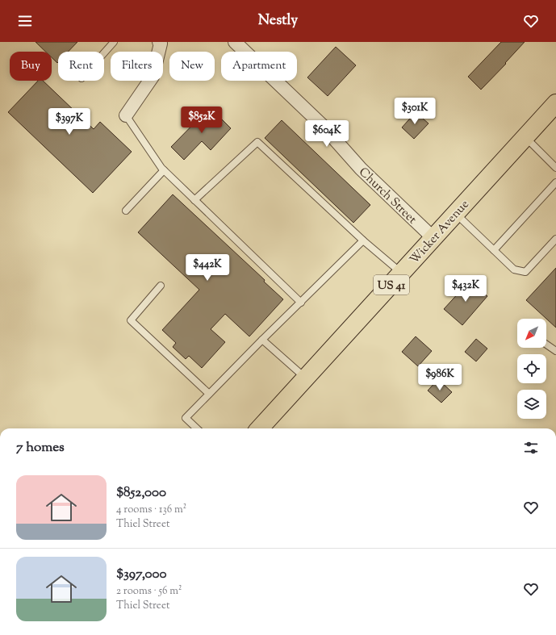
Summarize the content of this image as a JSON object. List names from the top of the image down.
{
  "streets": {
    "highway": ["Wicker Avenue", "US 41"],
    "street": ["Church Street"]
  },
  "crossings": [
    ["Church Street", "Wicker Avenue"]
  ],
  "north": "bottom left",
  "page": {
    "header": "Nestly",
    "chip": [
      "Buy",
      "Rent",
      "Filters",
      "New",
      "Apartment"
    ],
    "price": [
      "$301K",
      "$852K",
      "$397K",
      "$604K",
      "$442K",
      "$432K",
      "$986K"
    ],
    "heading": "7 homes",
    "list": [
      {
        "name": "$852,000",
        "note": "4 rooms · 136 m² · Thiel Street"
      },
      {
        "name": "$397,000",
        "note": "2 rooms · 56 m² · Thiel Street"
      }
    ]
  }
}
